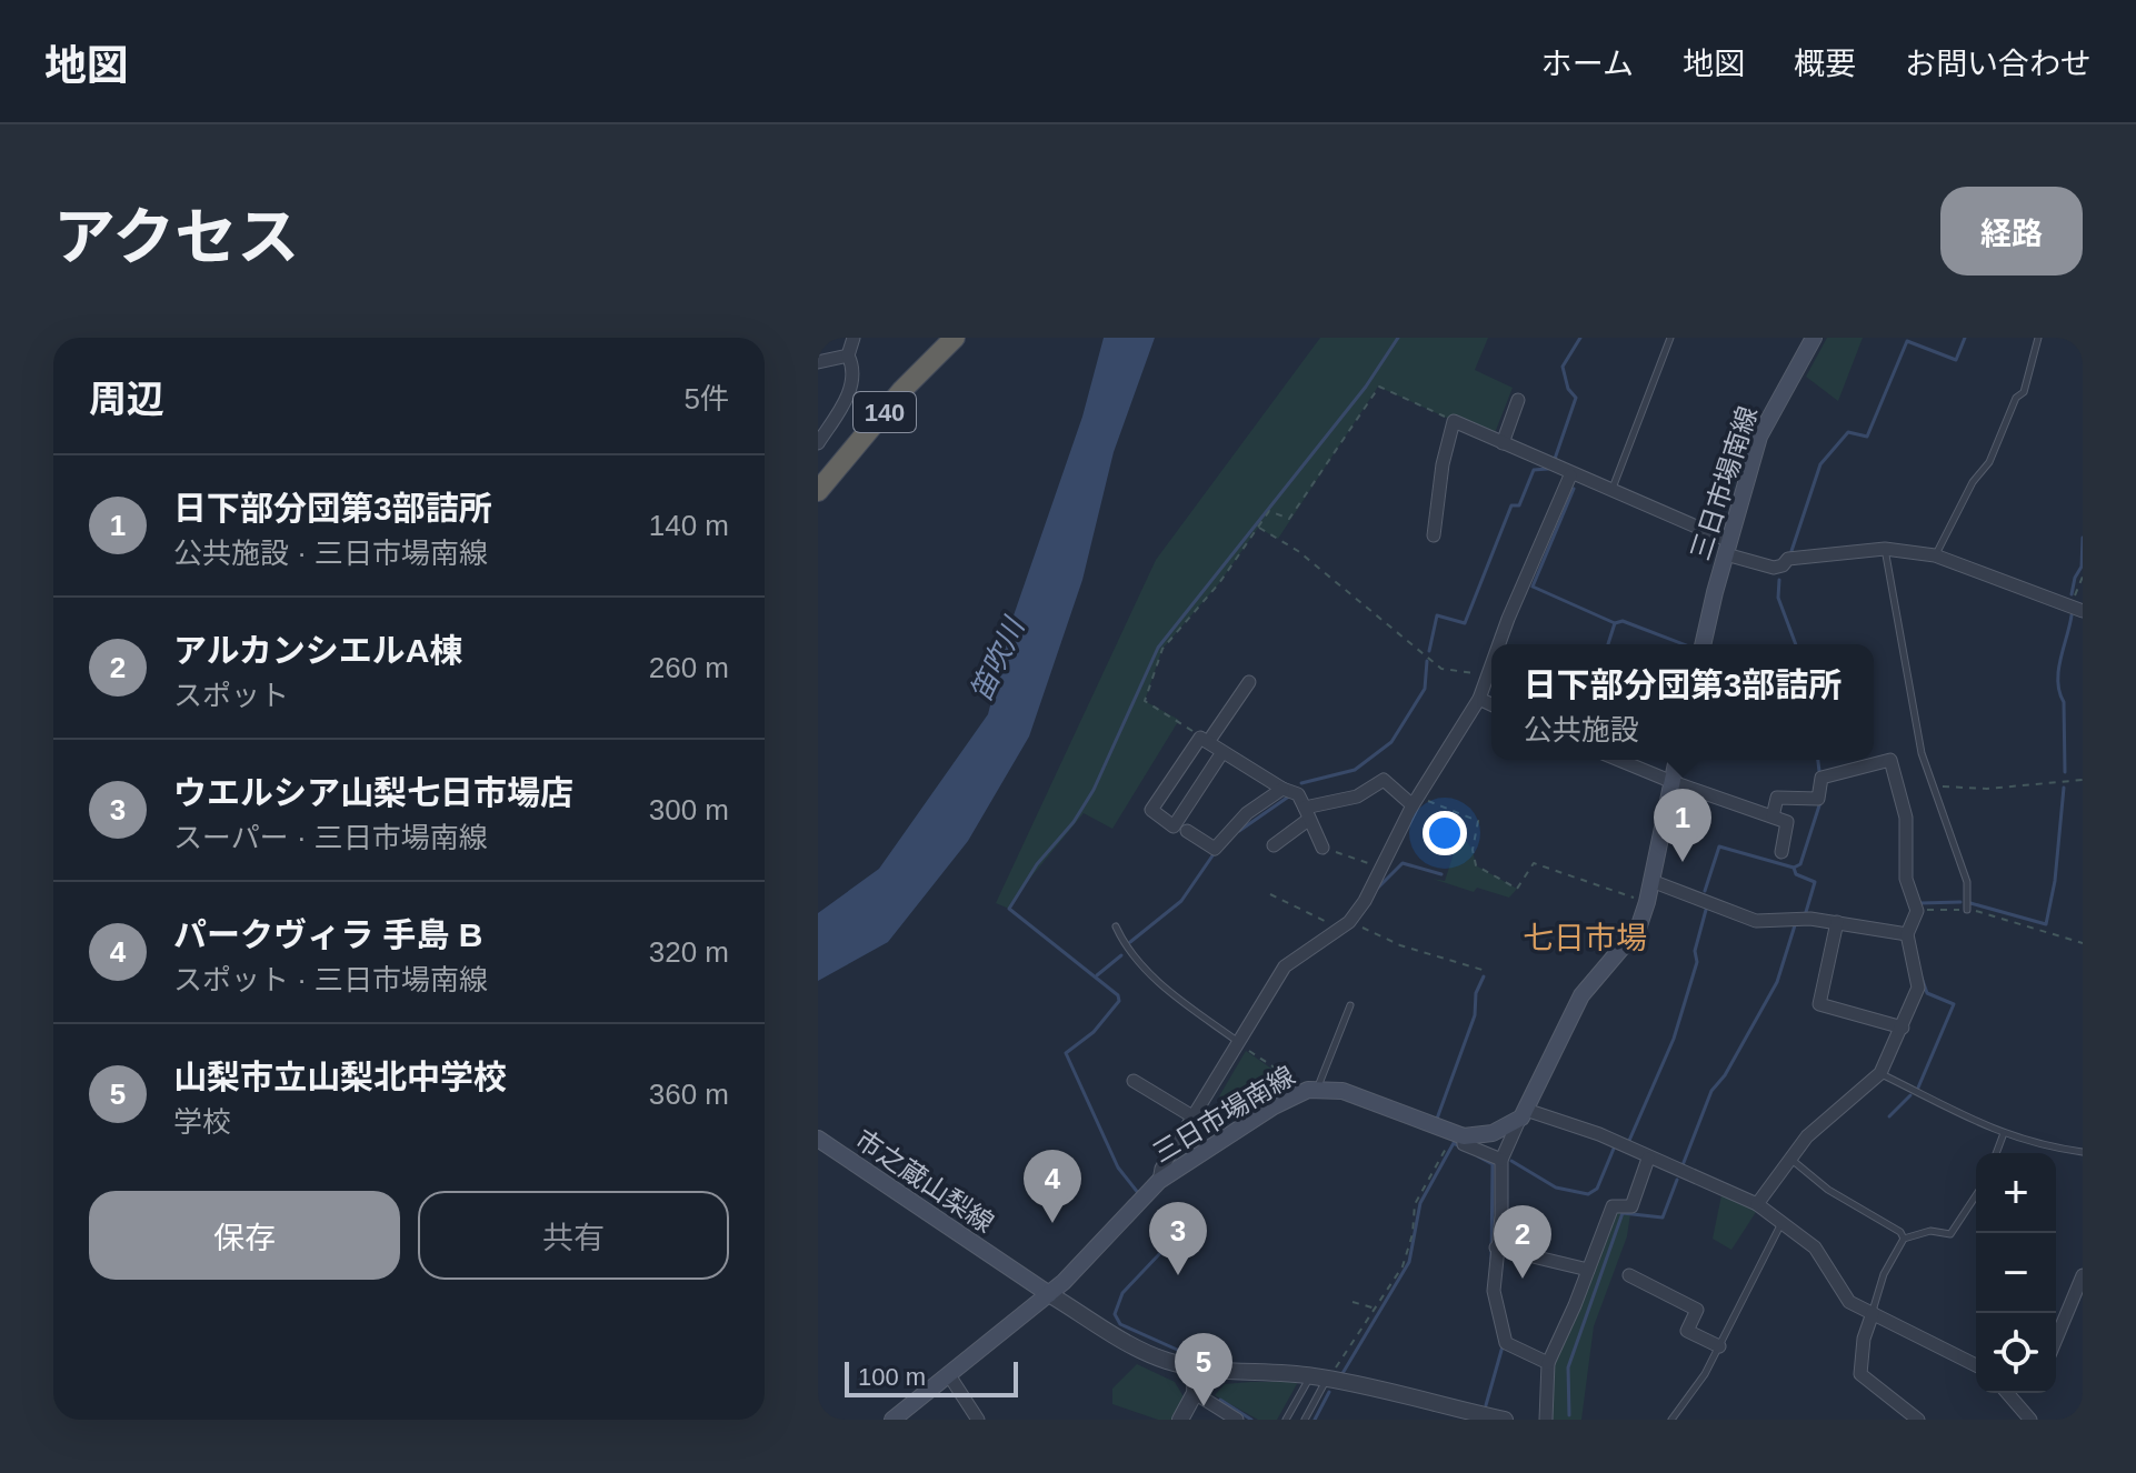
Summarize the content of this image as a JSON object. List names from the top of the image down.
{
  "streets": {
    "highway": ["140"],
    "main road": ["三日市場南線", "市之蔵山梨線"]
  },
  "crossings": [
    ["三日市場南線", "市之蔵山梨線"]
  ],
  "districts": ["七日市場"],
  "water": ["笛吹川"],
  "scale_bar": "100 m",
  "page": {
    "header": "地図",
    "nav": [
      "ホーム",
      "地図",
      "概要",
      "お問い合わせ"
    ],
    "title": "アクセス",
    "buttons": [
      "経路",
      ["保存", "共有"]
    ],
    "heading": ["周辺", "5件"],
    "list": [
      {
        "mark": "1",
        "name": "日下部分団第3部詰所",
        "note": "公共施設 · 三日市場南線",
        "value": "140 m"
      },
      {
        "mark": "2",
        "name": "アルカンシエルA棟",
        "note": "スポット",
        "value": "260 m"
      },
      {
        "mark": "3",
        "name": "ウエルシア山梨七日市場店",
        "note": "スーパー · 三日市場南線",
        "value": "300 m"
      },
      {
        "mark": "4",
        "name": "パークヴィラ 手島 B",
        "note": "スポット · 三日市場南線",
        "value": "320 m"
      },
      {
        "mark": "5",
        "name": "山梨市立山梨北中学校",
        "note": "学校",
        "value": "360 m"
      }
    ],
    "popup": ["日下部分団第3部詰所", "公共施設"],
    "pins": [
      "1",
      "4",
      "3",
      "2",
      "5"
    ],
    "map_buttons": ["+", "−"],
    "scale": "100 m"
  }
}
